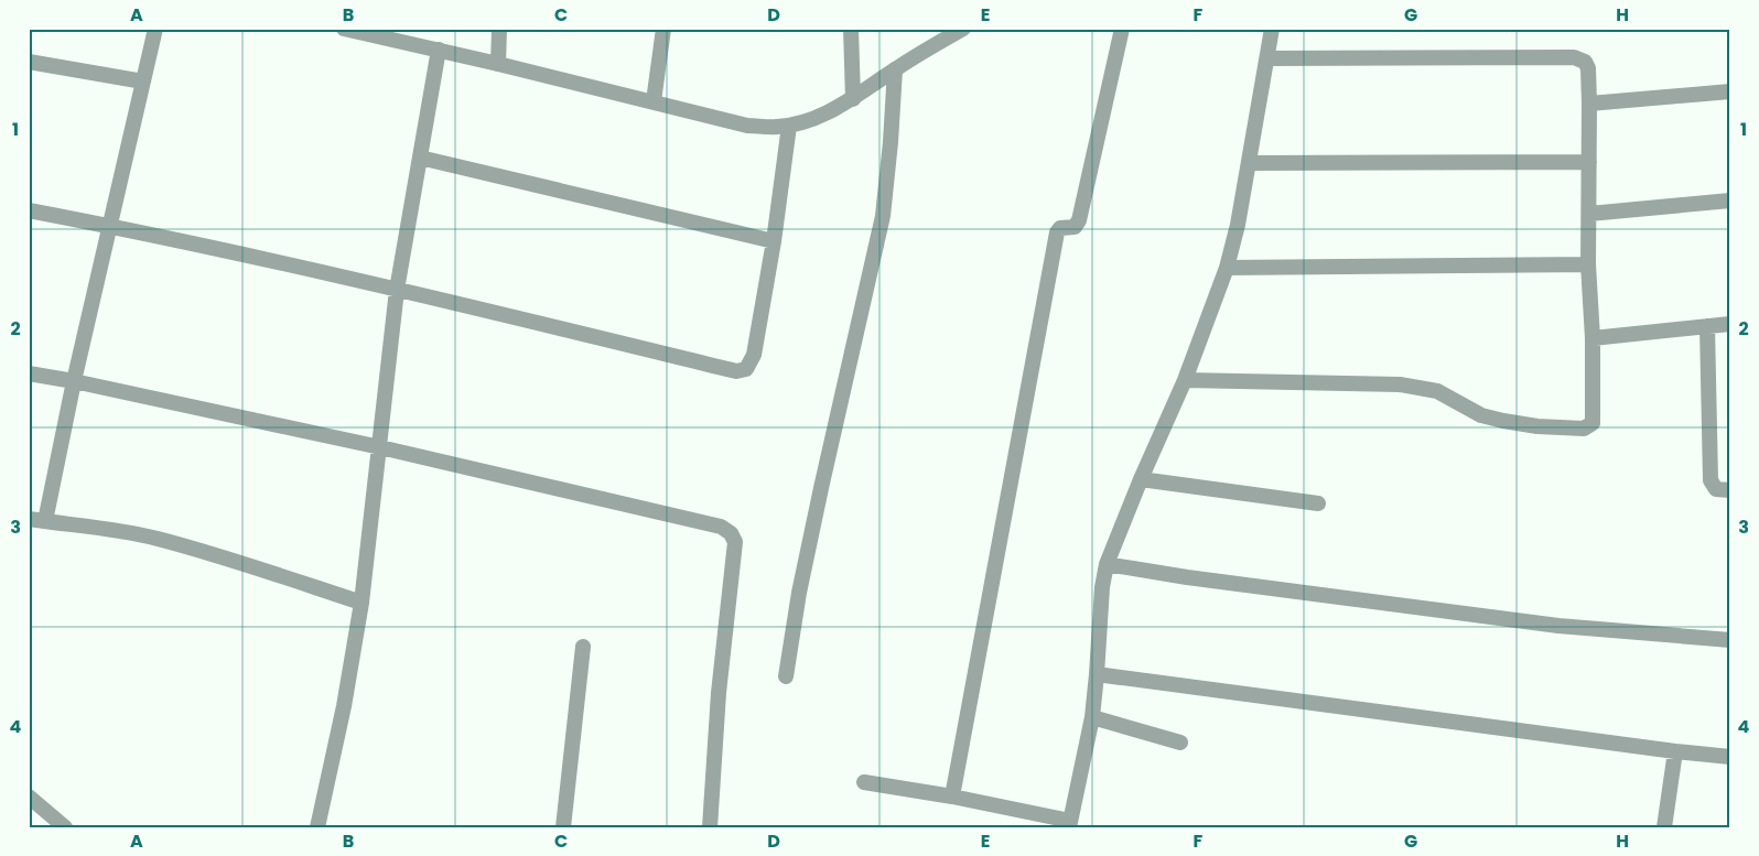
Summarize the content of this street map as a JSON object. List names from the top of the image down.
{
  "grid": {
    "columns": [
      "A",
      "B",
      "C",
      "D",
      "E",
      "F",
      "G",
      "H"
    ],
    "rows": [
      "1",
      "2",
      "3",
      "4"
    ]
  }
}
